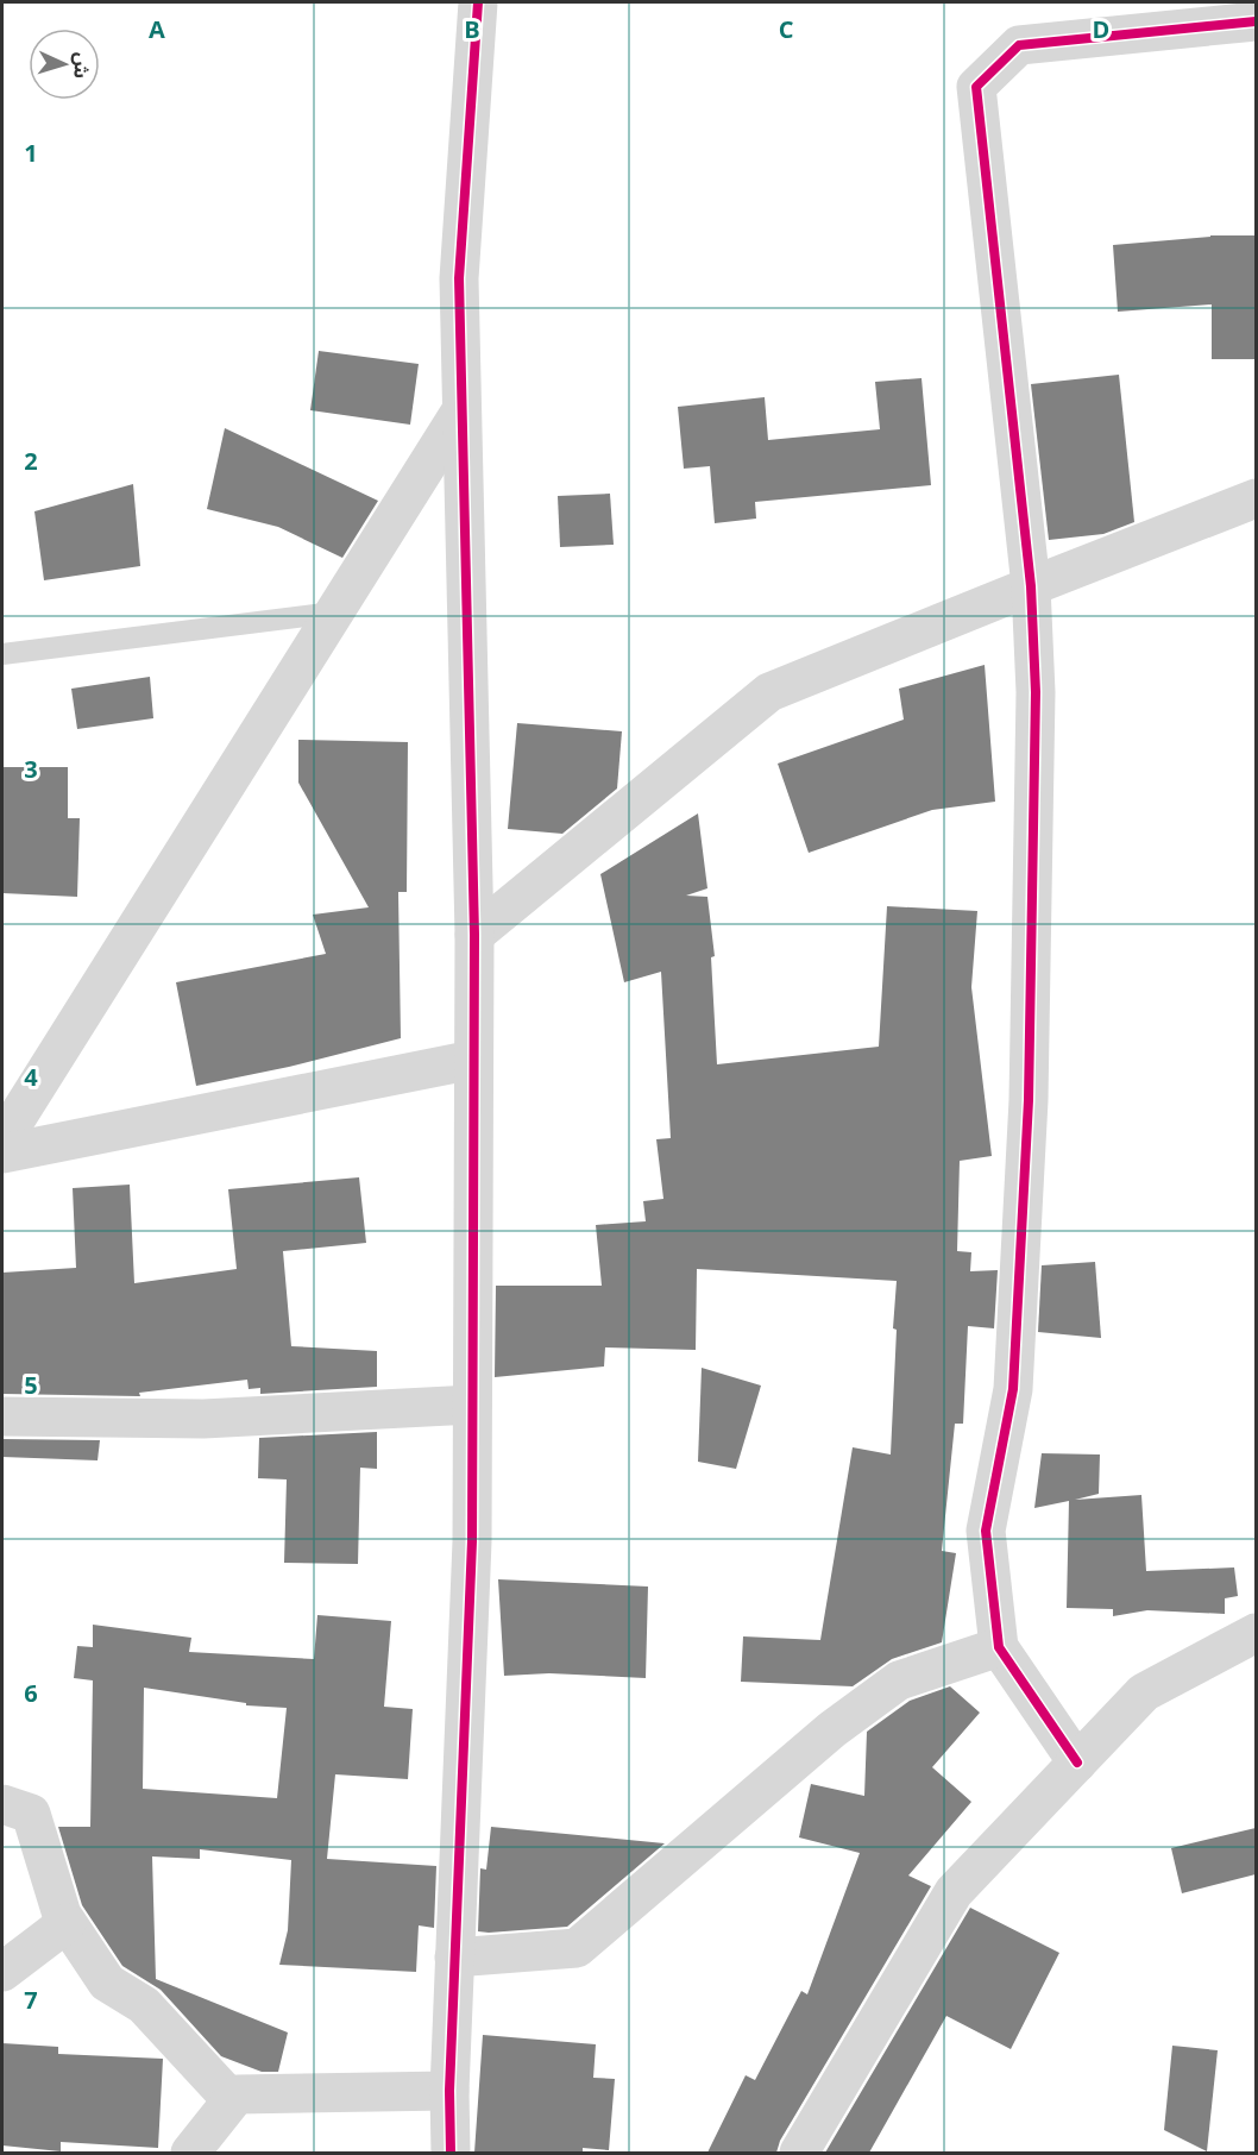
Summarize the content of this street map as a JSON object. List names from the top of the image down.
{
  "north": "right",
  "grid": {
    "columns": [
      "A",
      "B",
      "C",
      "D"
    ],
    "rows": [
      "1",
      "2",
      "3",
      "4",
      "5",
      "6",
      "7"
    ]
  }
}
